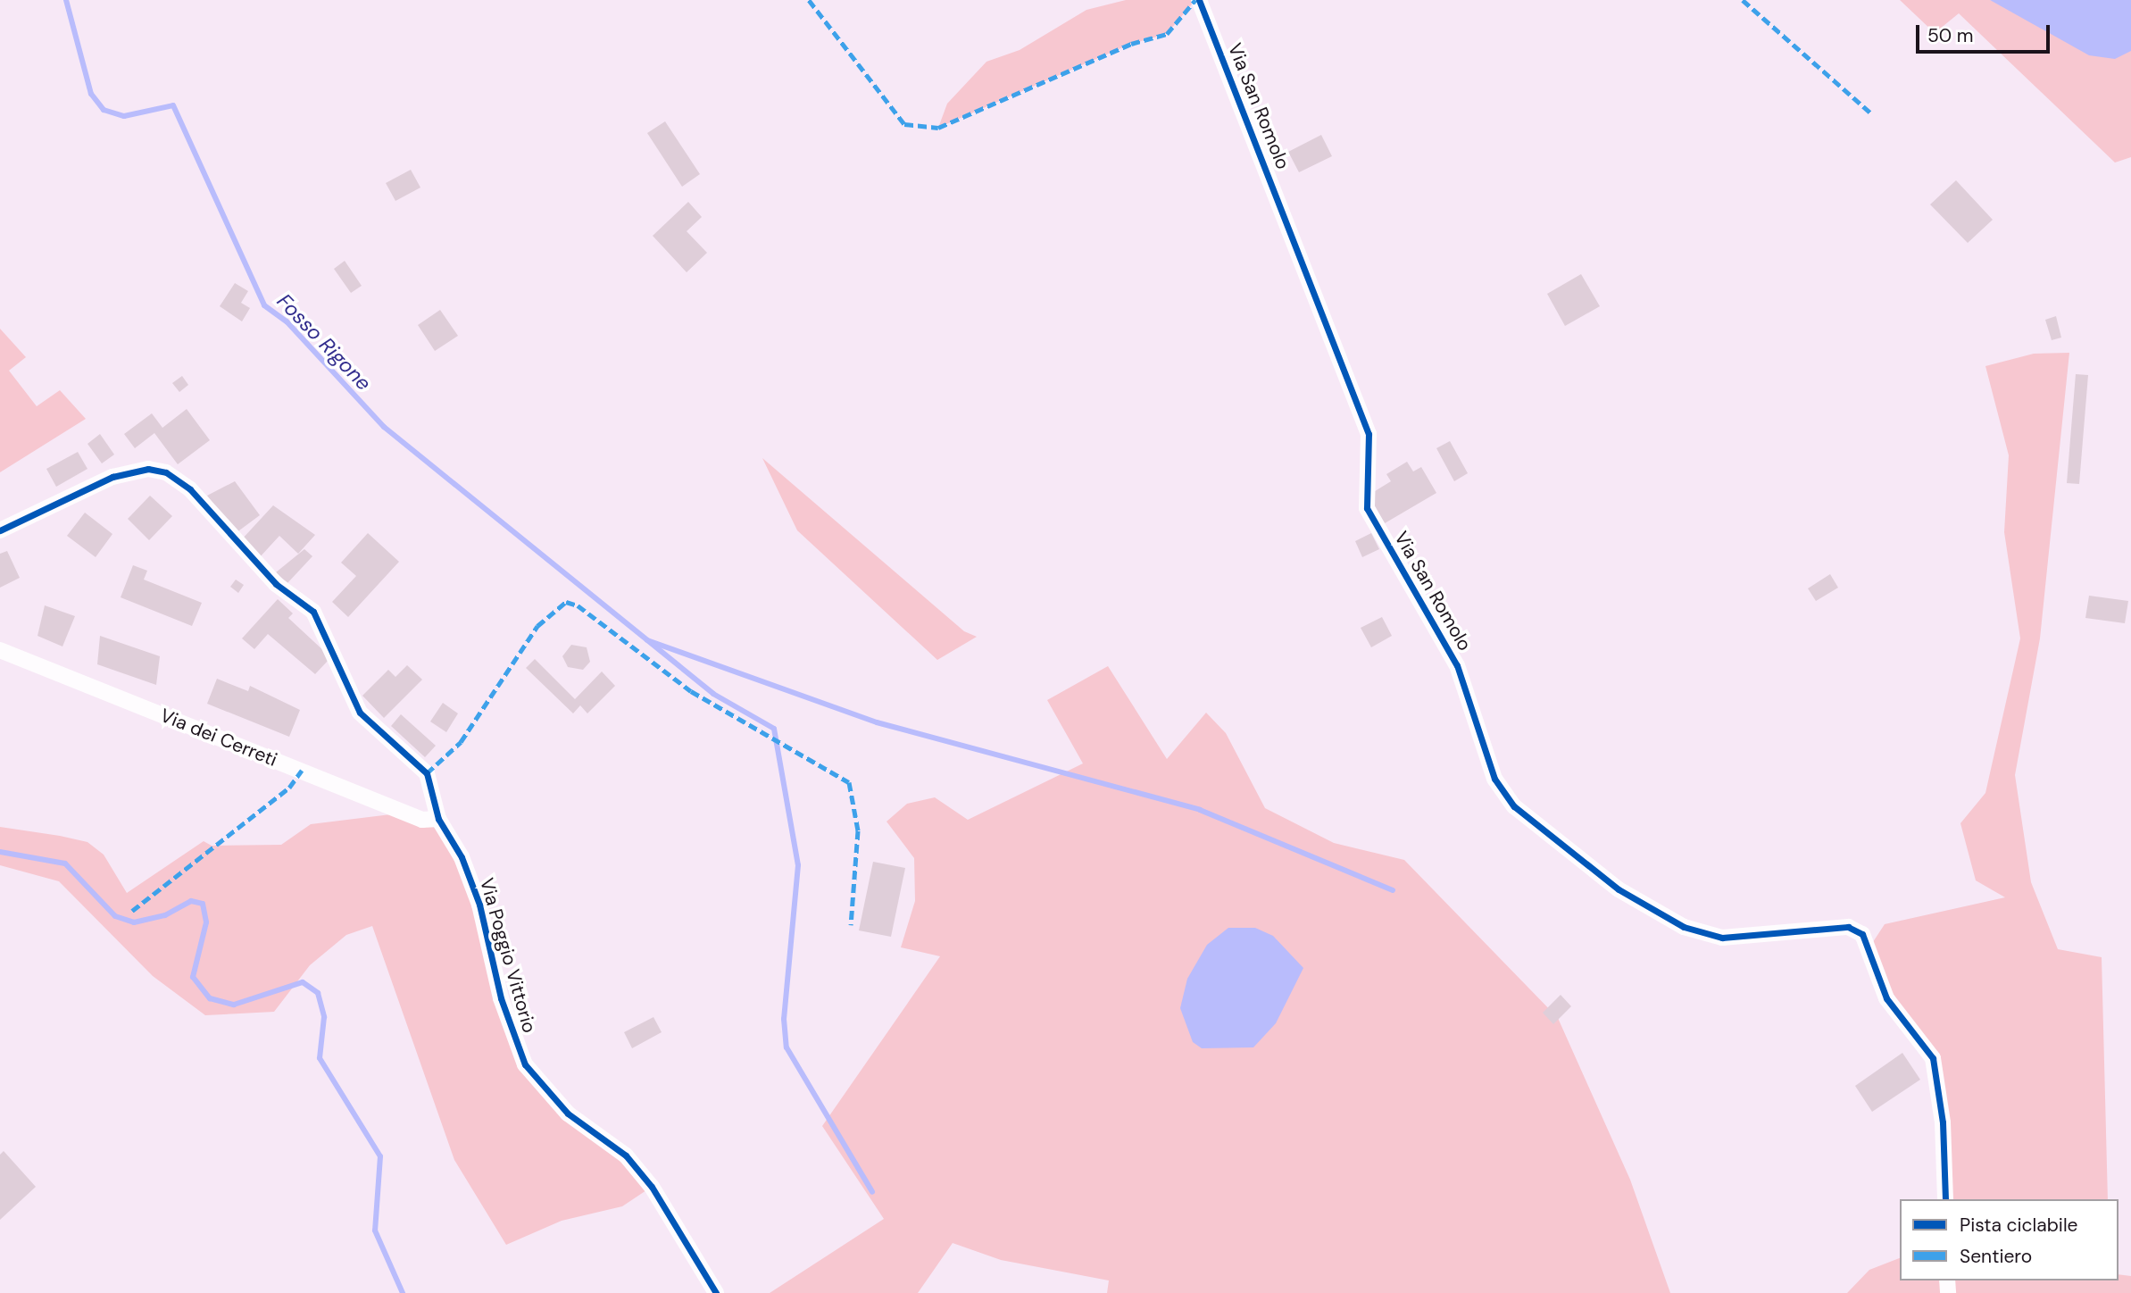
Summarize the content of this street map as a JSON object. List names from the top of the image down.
{
  "streets": {
    "street": ["Via San Romolo", "Via dei Cerreti", "Via Poggio Vittorio"]
  },
  "crossings": [
    ["Via dei Cerreti", "Via Poggio Vittorio"]
  ],
  "water": ["Fosso Rigone"],
  "legend": ["Pista ciclabile", "Sentiero"],
  "scale_bar": "50 m"
}
